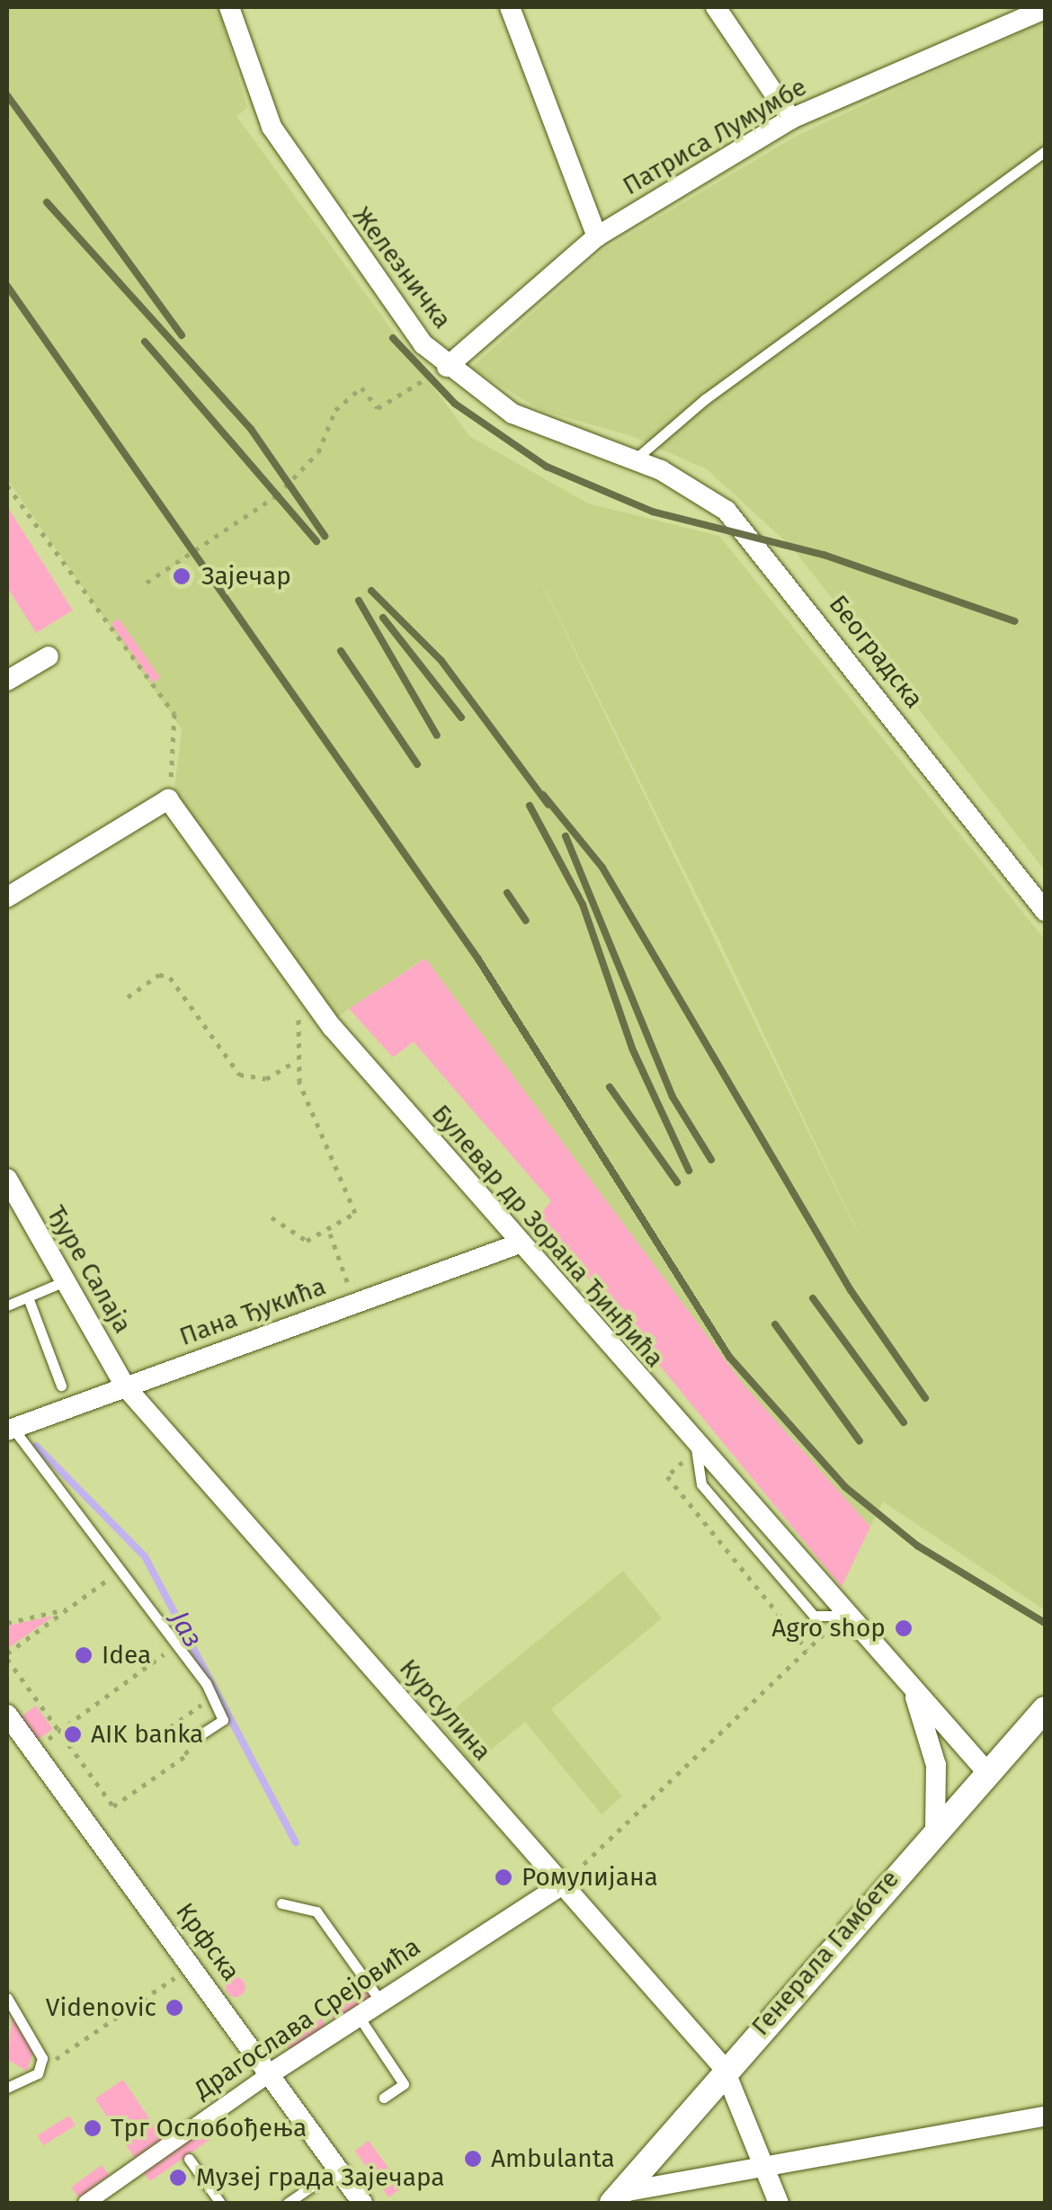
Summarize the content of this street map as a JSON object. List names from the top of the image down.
{
  "streets": {
    "street": [
      "Патриса Лумумбе",
      "Железничка",
      "Београдска",
      "Булевар др Зорана Ђинђића",
      "Ђуре Салаја",
      "Пана Ђукића",
      "Курсулина",
      "Крфска",
      "Генерала Гамбете",
      "Драгослава Срејовића"
    ]
  },
  "crossings": [
    ["Патриса Лумумбе", "Железничка"],
    ["Железничка", "Београдска"],
    ["Булевар др Зорана Ђинђића", "Пана Ђукића"],
    ["Булевар др Зорана Ђинђића", "Генерала Гамбете"],
    ["Ђуре Салаја", "Пана Ђукића"],
    ["Ђуре Салаја", "Курсулина"],
    ["Пана Ђукића", "Курсулина"],
    ["Курсулина", "Генерала Гамбете"],
    ["Курсулина", "Драгослава Срејовића"],
    ["Крфска", "Драгослава Срејовића"]
  ],
  "water": ["Јаз"],
  "places": [
    "Зајечар",
    "Agro shop",
    "Idea",
    "AIK banka",
    "Ромулијана",
    "Videnovic",
    "Трг Ослобођења",
    "Ambulanta",
    "Музеј града Зајечара"
  ]
}
